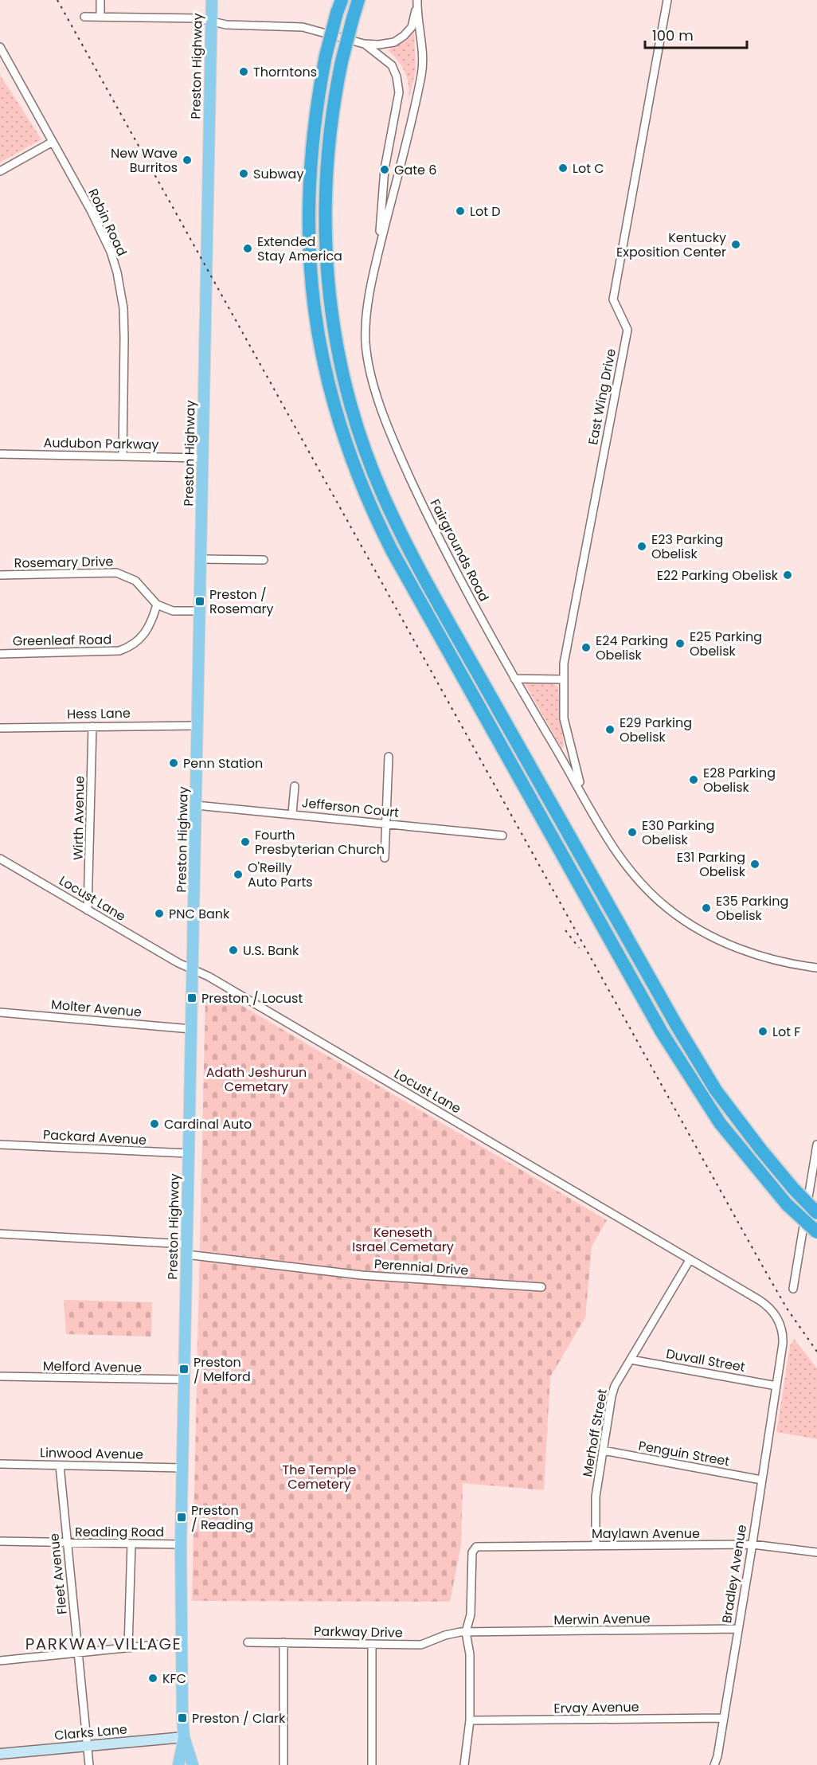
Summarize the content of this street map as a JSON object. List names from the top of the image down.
{
  "streets": {
    "main road": ["Preston Highway"],
    "street": [
      "Robin Road",
      "East Wing Drive",
      "Audubon Parkway",
      "Fairgrounds Road",
      "Rosemary Drive",
      "Greenleaf Road",
      "Hess Lane",
      "Jefferson Court",
      "Wirth Avenue",
      "Locust Lane",
      "Molter Avenue",
      "Packard Avenue",
      "Perennial Drive",
      "Duvall Street",
      "Melford Avenue",
      "Merhoff Street",
      "Linwood Avenue",
      "Penguin Street",
      "Reading Road",
      "Maylawn Avenue",
      "Fleet Avenue",
      "Bradley Avenue",
      "Merwin Avenue",
      "Parkway Drive",
      "Ervay Avenue",
      "Clarks Lane"
    ]
  },
  "crossings": [
    ["Preston Highway", "Audubon Parkway"],
    ["Preston Highway", "Hess Lane"],
    ["Preston Highway", "Jefferson Court"],
    ["Preston Highway", "Locust Lane"],
    ["Preston Highway", "Molter Avenue"],
    ["Preston Highway", "Packard Avenue"],
    ["Preston Highway", "Perennial Drive"],
    ["Preston Highway", "Melford Avenue"],
    ["Preston Highway", "Linwood Avenue"],
    ["Preston Highway", "Reading Road"],
    ["Preston Highway", "Clarks Lane"],
    ["Robin Road", "Audubon Parkway"],
    ["East Wing Drive", "Fairgrounds Road"],
    ["Rosemary Drive", "Greenleaf Road"],
    ["Hess Lane", "Wirth Avenue"],
    ["Wirth Avenue", "Locust Lane"],
    ["Locust Lane", "Duvall Street"],
    ["Locust Lane", "Merhoff Street"],
    ["Locust Lane", "Bradley Avenue"],
    ["Duvall Street", "Merhoff Street"],
    ["Duvall Street", "Bradley Avenue"],
    ["Merhoff Street", "Penguin Street"],
    ["Merhoff Street", "Maylawn Avenue"],
    ["Linwood Avenue", "Fleet Avenue"],
    ["Penguin Street", "Bradley Avenue"],
    ["Reading Road", "Fleet Avenue"],
    ["Maylawn Avenue", "Bradley Avenue"],
    ["Maylawn Avenue", "Merwin Avenue"],
    ["Maylawn Avenue", "Parkway Drive"],
    ["Fleet Avenue", "Clarks Lane"],
    ["Bradley Avenue", "Merwin Avenue"],
    ["Bradley Avenue", "Ervay Avenue"],
    ["Merwin Avenue", "Parkway Drive"]
  ],
  "districts": ["PARKWAY VILLAGE"],
  "parks": ["Adath Jeshurun Cemetary", "Keneseth Israel Cemetary", "The Temple Cemetery"],
  "places": {
    "other": [
      "Thorntons",
      "New Wave Burritos",
      "Lot C",
      "Gate 6",
      "Subway",
      "Lot D",
      "Kentucky Exposition Center",
      "Extended Stay America",
      "E23 Parking Obelisk",
      "E22 Parking Obelisk",
      "E25 Parking Obelisk",
      "E24 Parking Obelisk",
      "E29 Parking Obelisk",
      "Penn Station",
      "E28 Parking Obelisk",
      "E30 Parking Obelisk",
      "Fourth Presbyterian Church",
      "E31 Parking Obelisk",
      "O'Reilly Auto Parts",
      "E35 Parking Obelisk",
      "PNC Bank",
      "U.S. Bank",
      "Lot F",
      "Cardinal Auto",
      "KFC"
    ],
    "transit": [
      "Preston / Rosemary",
      "Preston / Locust",
      "Preston / Melford",
      "Preston / Reading",
      "Preston / Clark"
    ]
  },
  "scale_bar": "100 m"
}
